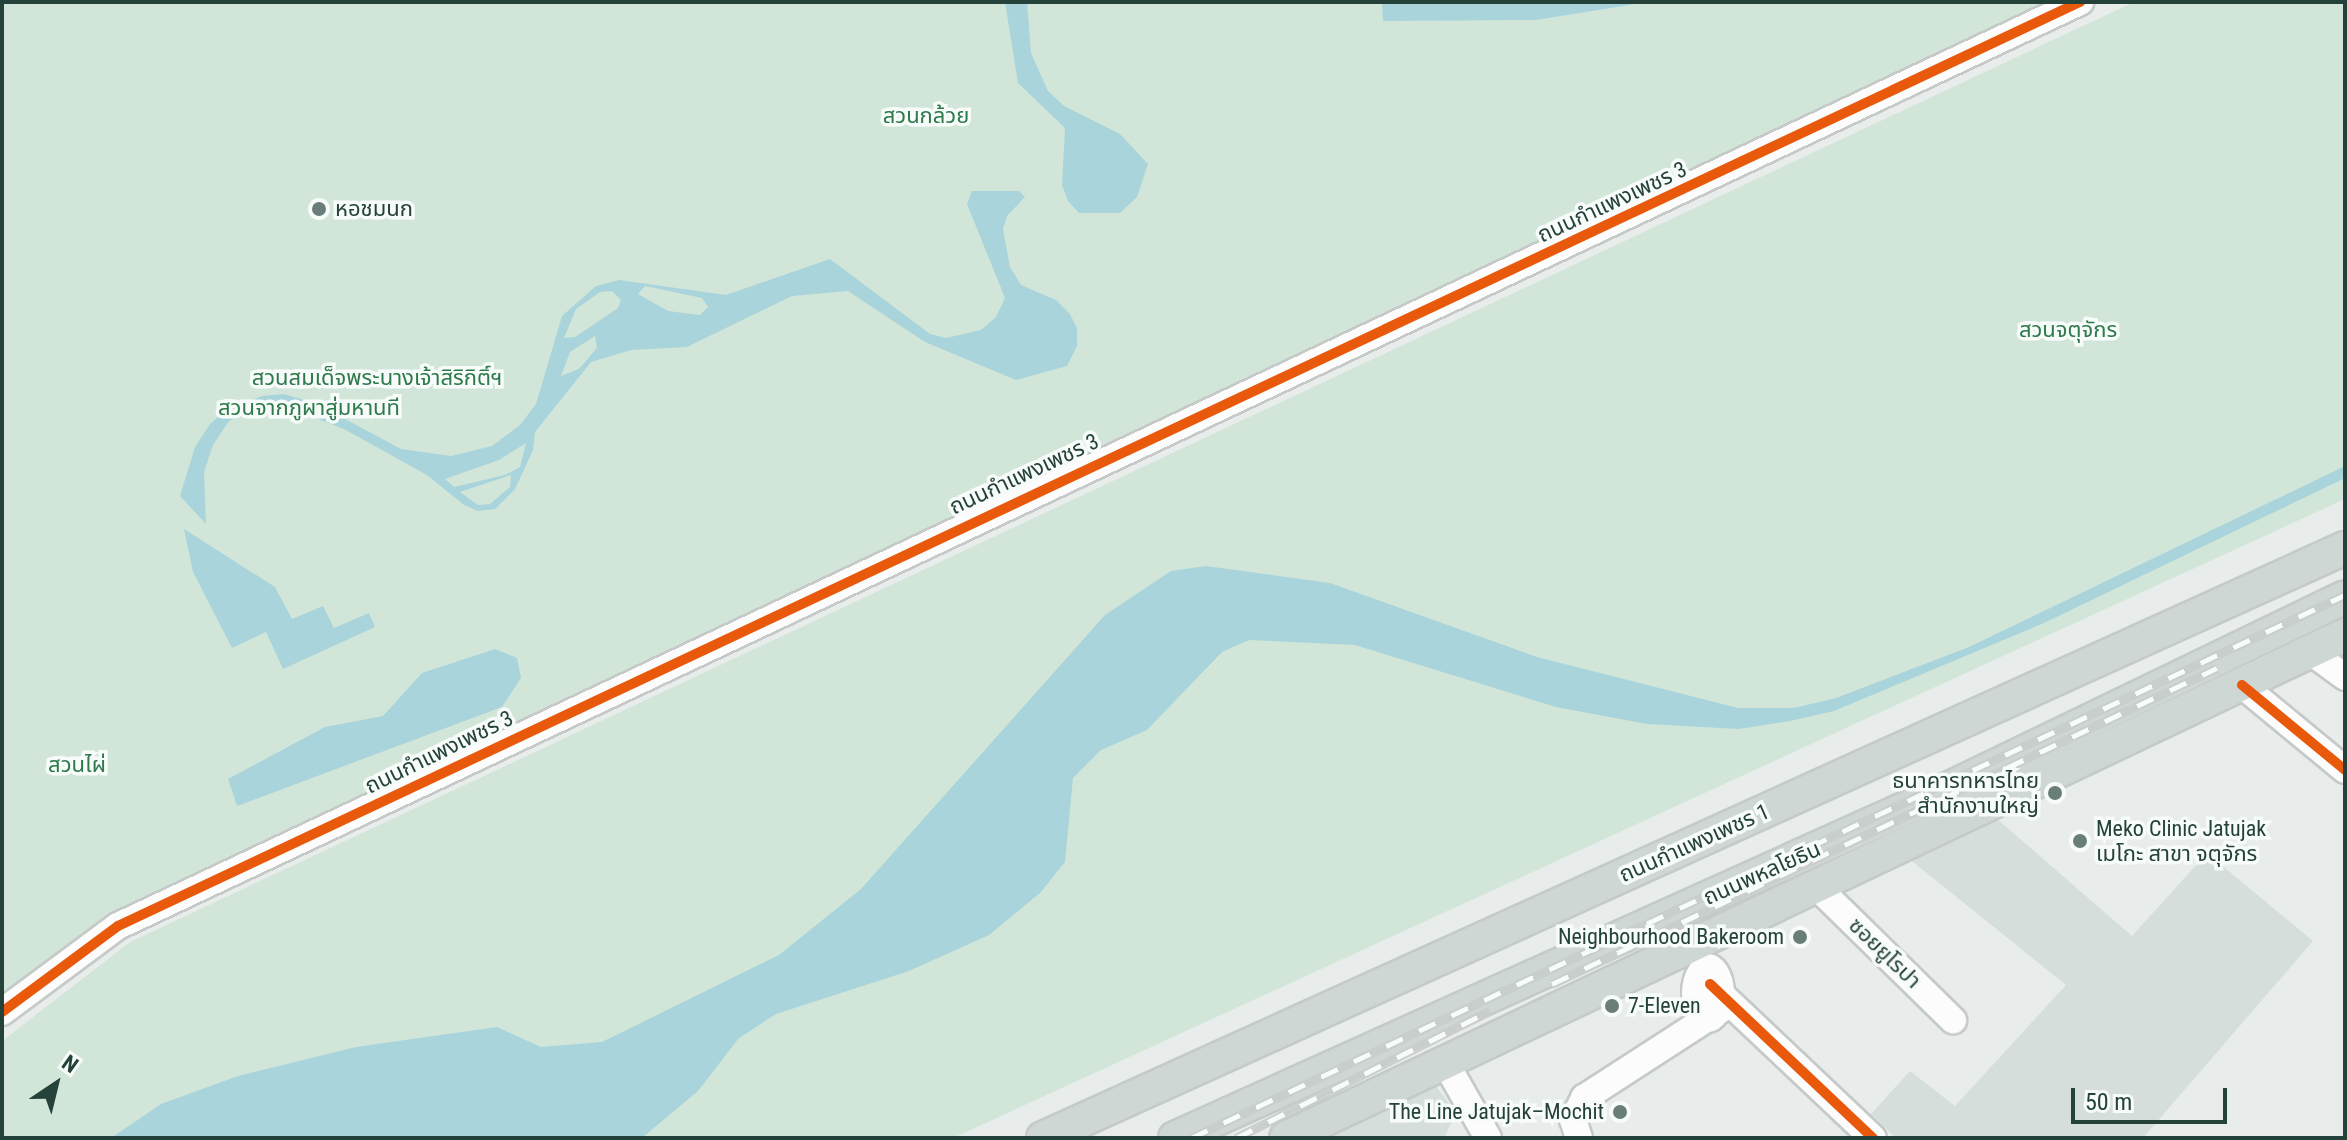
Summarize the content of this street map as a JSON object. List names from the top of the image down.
{
  "streets": {
    "main road": ["ถนนกำแพงเพชร 1", "ถนนพหลโยธิน"],
    "street": ["ถนนกำแพงเพชร 3", "ซอยยูโรปา"]
  },
  "crossings": [
    ["ถนนพหลโยธิน", "ซอยยูโรปา"]
  ],
  "parks": [
    "สวนกล้วย",
    "สวนจตุจักร",
    "สวนสมเด็จพระนางเจ้าสิริกิติ์ฯ",
    "สวนจากภูผาสู่มหานที",
    "สวนไผ่"
  ],
  "places": [
    "หอชมนก",
    "ธนาคารทหารไทย สำนักงานใหญ่",
    "Meko Clinic Jatujak เมโกะ สาขา จตุจักร",
    "Neighbourhood Bakeroom",
    "7-Eleven",
    "The Line Jatujak–Mochit"
  ],
  "scale_bar": "50 m",
  "north": "top right"
}
